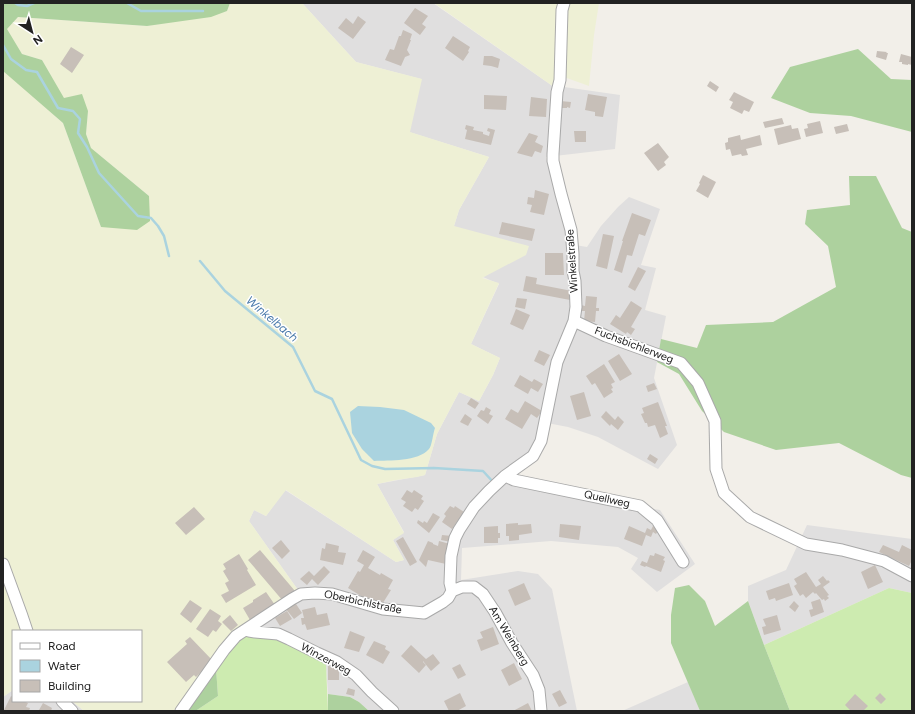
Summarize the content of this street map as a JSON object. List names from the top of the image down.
{
  "streets": {
    "street": [
      "Winkelstraße",
      "Fuchsbichlerweg",
      "Quellweg",
      "Oberbichlstraße",
      "Am Weinberg",
      "Winzerweg"
    ]
  },
  "crossings": [
    ["Winkelstraße", "Fuchsbichlerweg"],
    ["Winkelstraße", "Quellweg"],
    ["Oberbichlstraße", "Am Weinberg"],
    ["Oberbichlstraße", "Winzerweg"]
  ],
  "water": ["Winkelbach"],
  "legend": ["Road", "Water", "Building"],
  "north": "bottom right"
}
